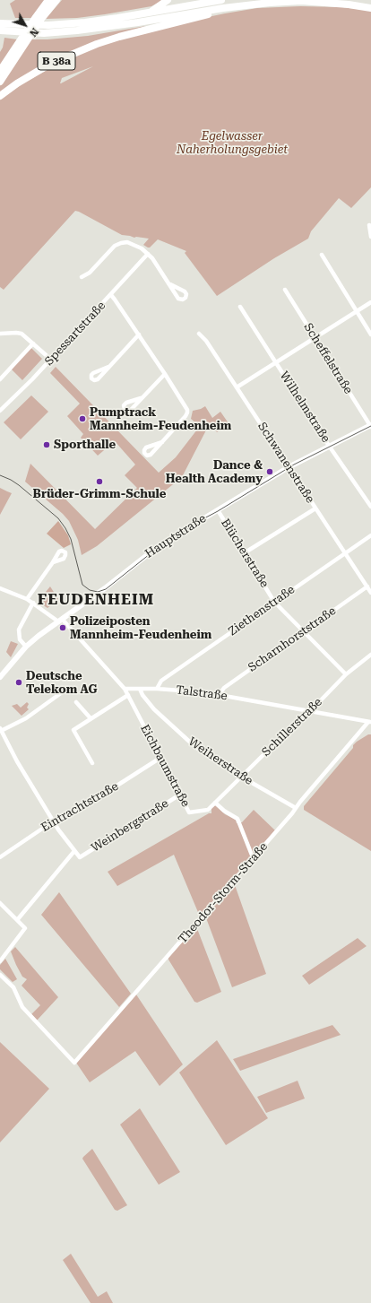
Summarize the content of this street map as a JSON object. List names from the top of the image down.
{
  "streets": {
    "highway": ["B 38a"],
    "street": [
      "Spessartstraße",
      "Scheffelstraße",
      "Wilhelmstraße",
      "Schwanenstraße",
      "Hauptstraße",
      "Blücherstraße",
      "Ziethenstraße",
      "Scharnhorststraße",
      "Talstraße",
      "Schillerstraße",
      "Weiherstraße",
      "Eichbaumstraße",
      "Eintrachtstraße",
      "Weinbergstraße",
      "Theodor-Storm-Straße"
    ]
  },
  "crossings": [
    ["Scheffelstraße", "Hauptstraße"],
    ["Wilhelmstraße", "Hauptstraße"],
    ["Schwanenstraße", "Hauptstraße"],
    ["Schwanenstraße", "Ziethenstraße"],
    ["Schwanenstraße", "Scharnhorststraße"],
    ["Hauptstraße", "Blücherstraße"],
    ["Blücherstraße", "Ziethenstraße"],
    ["Blücherstraße", "Scharnhorststraße"],
    ["Blücherstraße", "Schillerstraße"],
    ["Ziethenstraße", "Talstraße"],
    ["Scharnhorststraße", "Talstraße"],
    ["Talstraße", "Schillerstraße"],
    ["Talstraße", "Weiherstraße"],
    ["Talstraße", "Eichbaumstraße"],
    ["Talstraße", "Theodor-Storm-Straße"],
    ["Schillerstraße", "Weiherstraße"],
    ["Schillerstraße", "Eichbaumstraße"],
    ["Weiherstraße", "Theodor-Storm-Straße"],
    ["Eichbaumstraße", "Eintrachtstraße"],
    ["Eichbaumstraße", "Weinbergstraße"]
  ],
  "districts": ["FEUDENHEIM"],
  "parks": ["Egelwasser Naherholungsgebiet"],
  "places": [
    "Pumptrack Mannheim-Feudenheim",
    "Sporthalle",
    "Dance & Health Academy",
    "Brüder-Grimm-Schule",
    "Polizeiposten Mannheim-Feudenheim",
    "Deutsche Telekom AG"
  ],
  "north": "bottom right"
}
